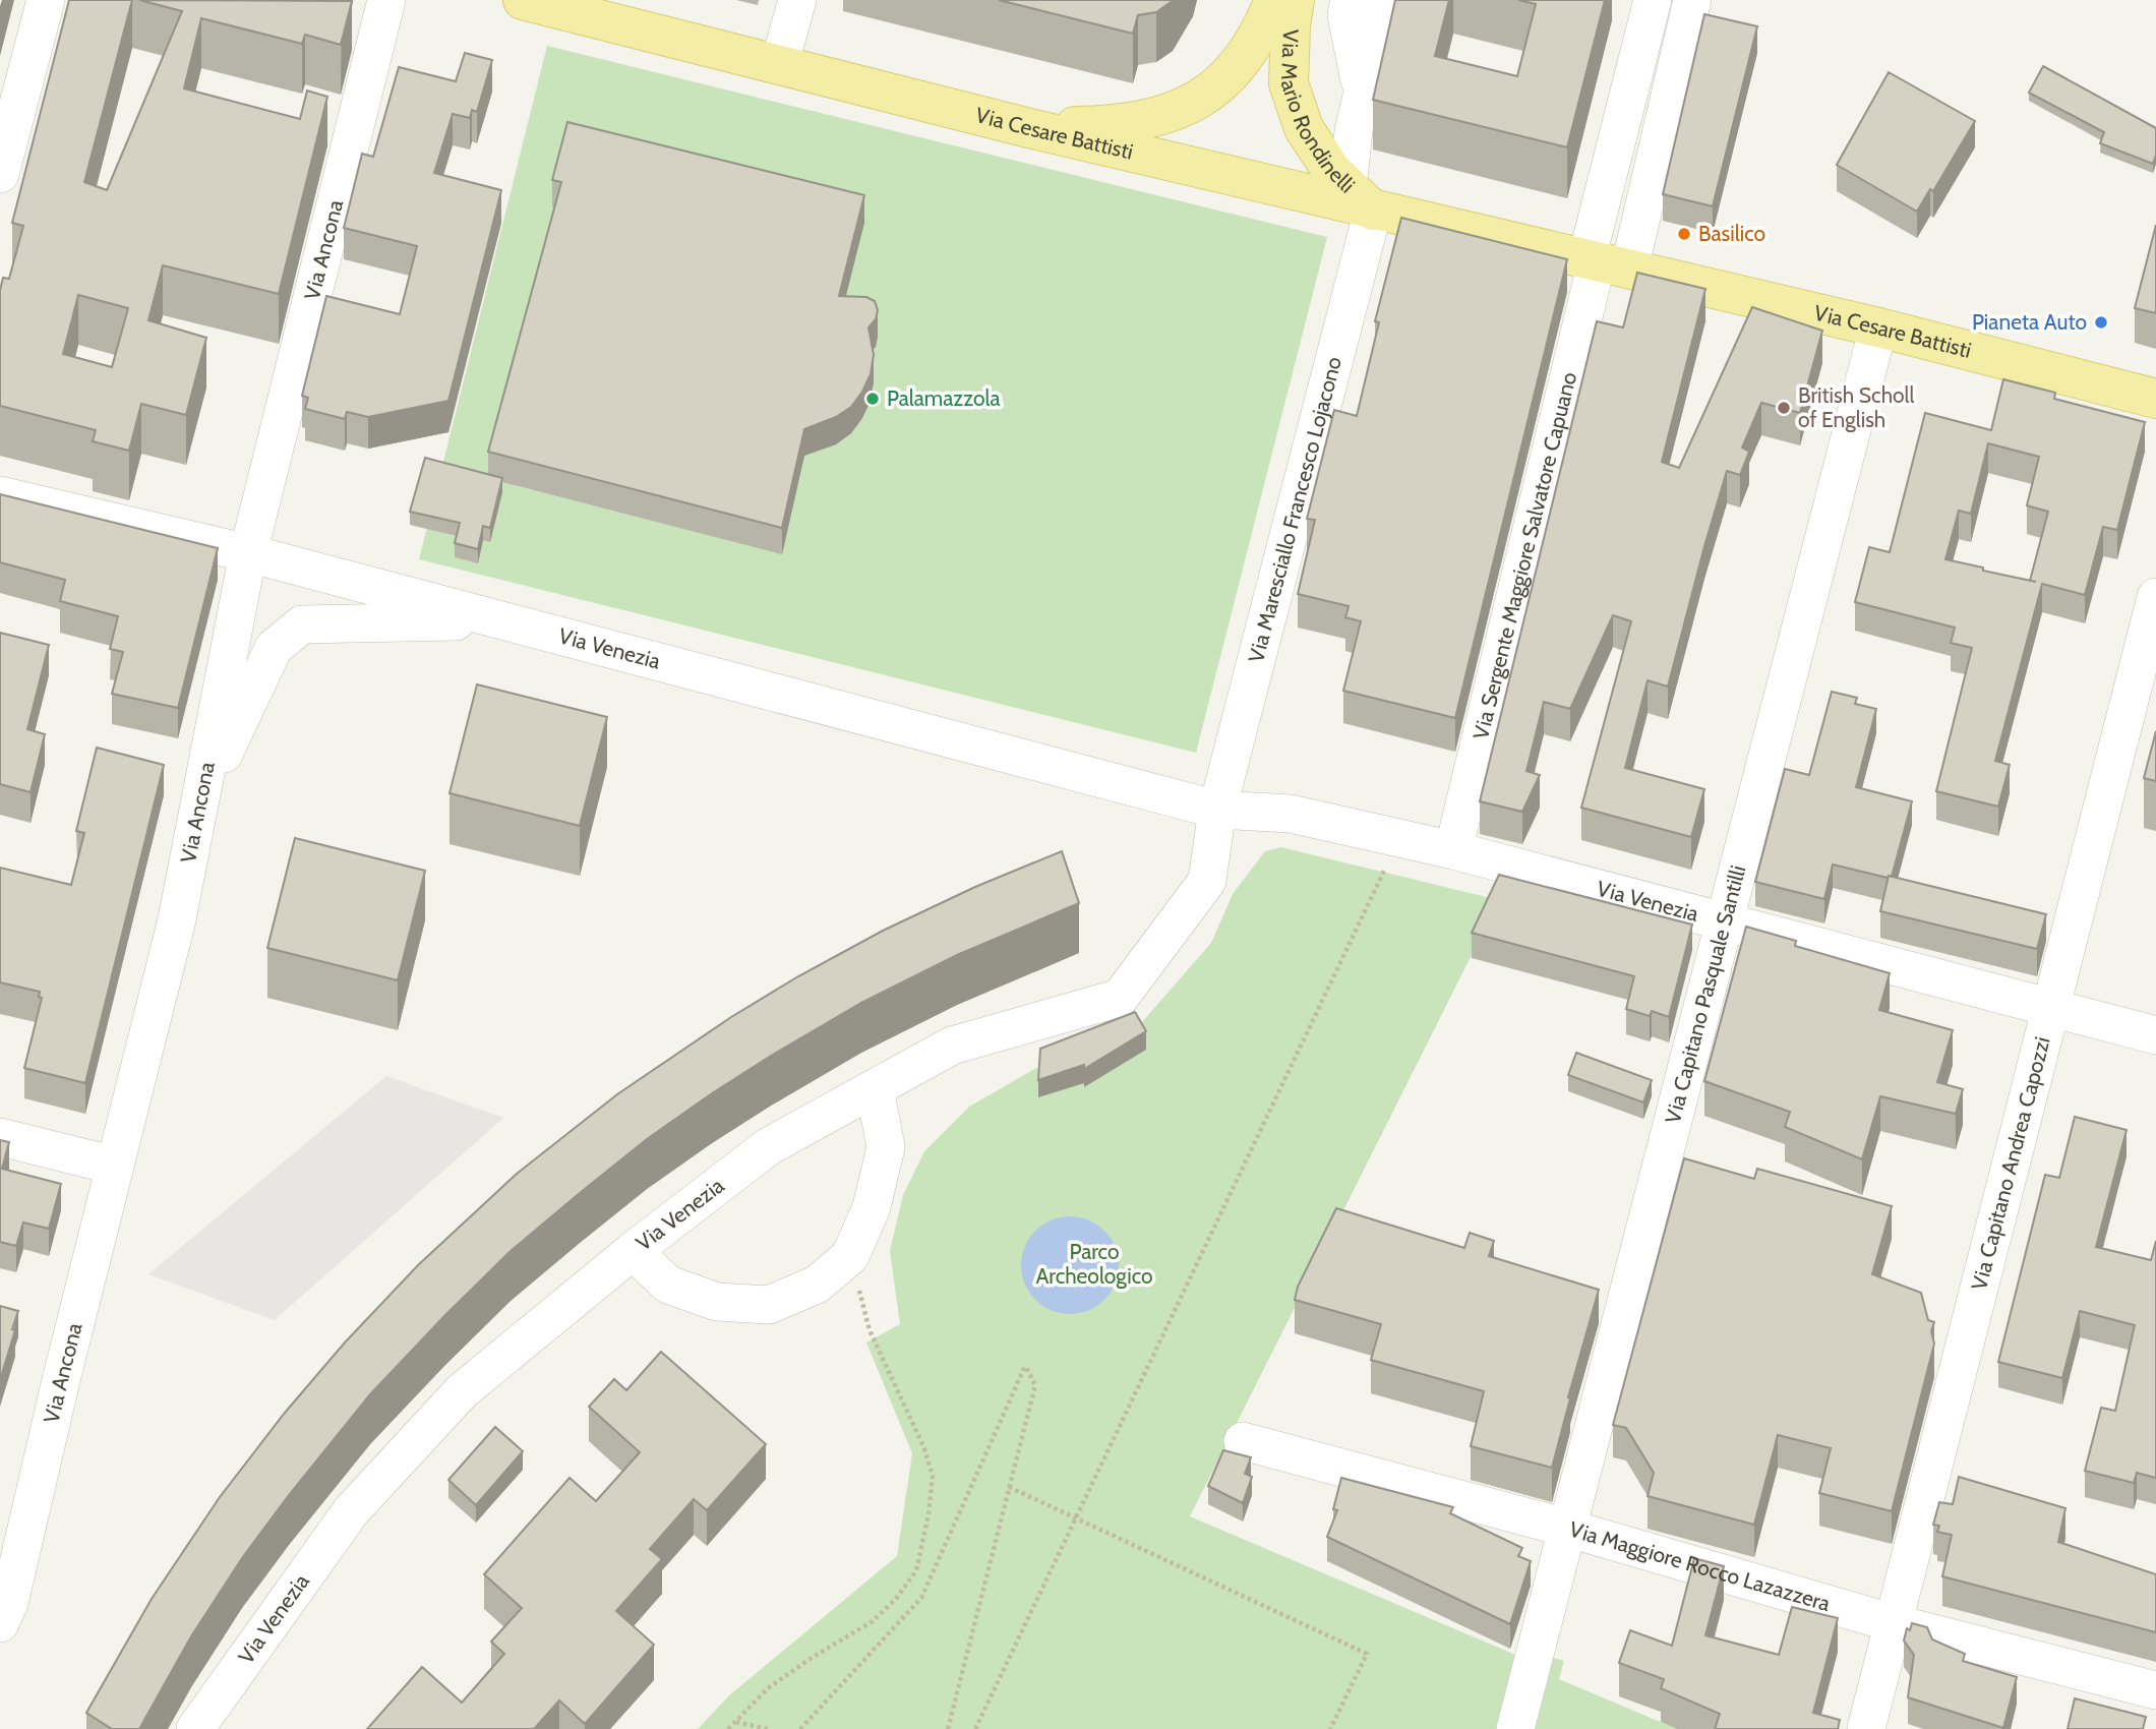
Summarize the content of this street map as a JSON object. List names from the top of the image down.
{
  "streets": {
    "main road": ["Via Mario Rondinelli", "Via Cesare Battisti"],
    "street": [
      "Via Ancona",
      "Via Maresciallo Francesco Lojacono",
      "Via Sergente Maggiore Salvatore Capuano",
      "Via Venezia",
      "Via Capitano Pasquale Santilli",
      "Via Capitano Andrea Capozzi",
      "Via Maggiore Rocco Lazazzera"
    ]
  },
  "crossings": [
    ["Via Mario Rondinelli", "Via Cesare Battisti"],
    ["Via Mario Rondinelli", "Via Maresciallo Francesco Lojacono"],
    ["Via Cesare Battisti", "Via Maresciallo Francesco Lojacono"],
    ["Via Cesare Battisti", "Via Sergente Maggiore Salvatore Capuano"],
    ["Via Cesare Battisti", "Via Capitano Pasquale Santilli"],
    ["Via Ancona", "Via Venezia"],
    ["Via Maresciallo Francesco Lojacono", "Via Venezia"],
    ["Via Sergente Maggiore Salvatore Capuano", "Via Venezia"],
    ["Via Venezia", "Via Capitano Pasquale Santilli"],
    ["Via Venezia", "Via Capitano Andrea Capozzi"],
    ["Via Capitano Pasquale Santilli", "Via Maggiore Rocco Lazazzera"],
    ["Via Capitano Andrea Capozzi", "Via Maggiore Rocco Lazazzera"]
  ],
  "parks": ["Parco Archeologico"],
  "places": [
    "Basilico",
    "Pianeta Auto",
    "Palamazzola",
    "British Scholl of English"
  ]
}
